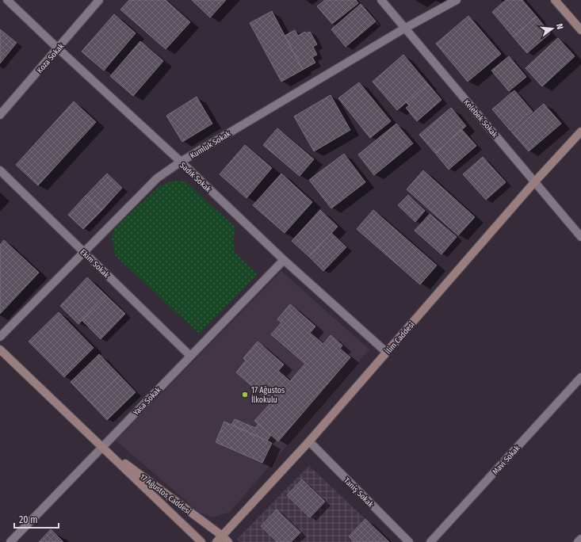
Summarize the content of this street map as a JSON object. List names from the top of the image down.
{
  "streets": {
    "street": [
      "Koza Sokak",
      "Kelebek Sokak",
      "Kumluk Sokak",
      "Sadık Sokak",
      "Ekim Sokak",
      "İlim Caddesi",
      "Yasa Sokak",
      "Mavi Sokak",
      "Taniş Sokak",
      "17 Ağustos Caddesi"
    ]
  },
  "crossings": [
    ["Koza Sokak", "Sadık Sokak"],
    ["Kelebek Sokak", "Kumluk Sokak"],
    ["Kelebek Sokak", "İlim Caddesi"],
    ["Kumluk Sokak", "Sadık Sokak"],
    ["Kumluk Sokak", "Ekim Sokak"],
    ["Sadık Sokak", "İlim Caddesi"],
    ["Sadık Sokak", "Yasa Sokak"],
    ["Ekim Sokak", "Yasa Sokak"],
    ["İlim Caddesi", "Taniş Sokak"],
    ["İlim Caddesi", "17 Ağustos Caddesi"],
    ["Yasa Sokak", "17 Ağustos Caddesi"]
  ],
  "places": ["17 Ağustos İlkokulu"],
  "scale_bar": "20 m",
  "north": "right"
}
